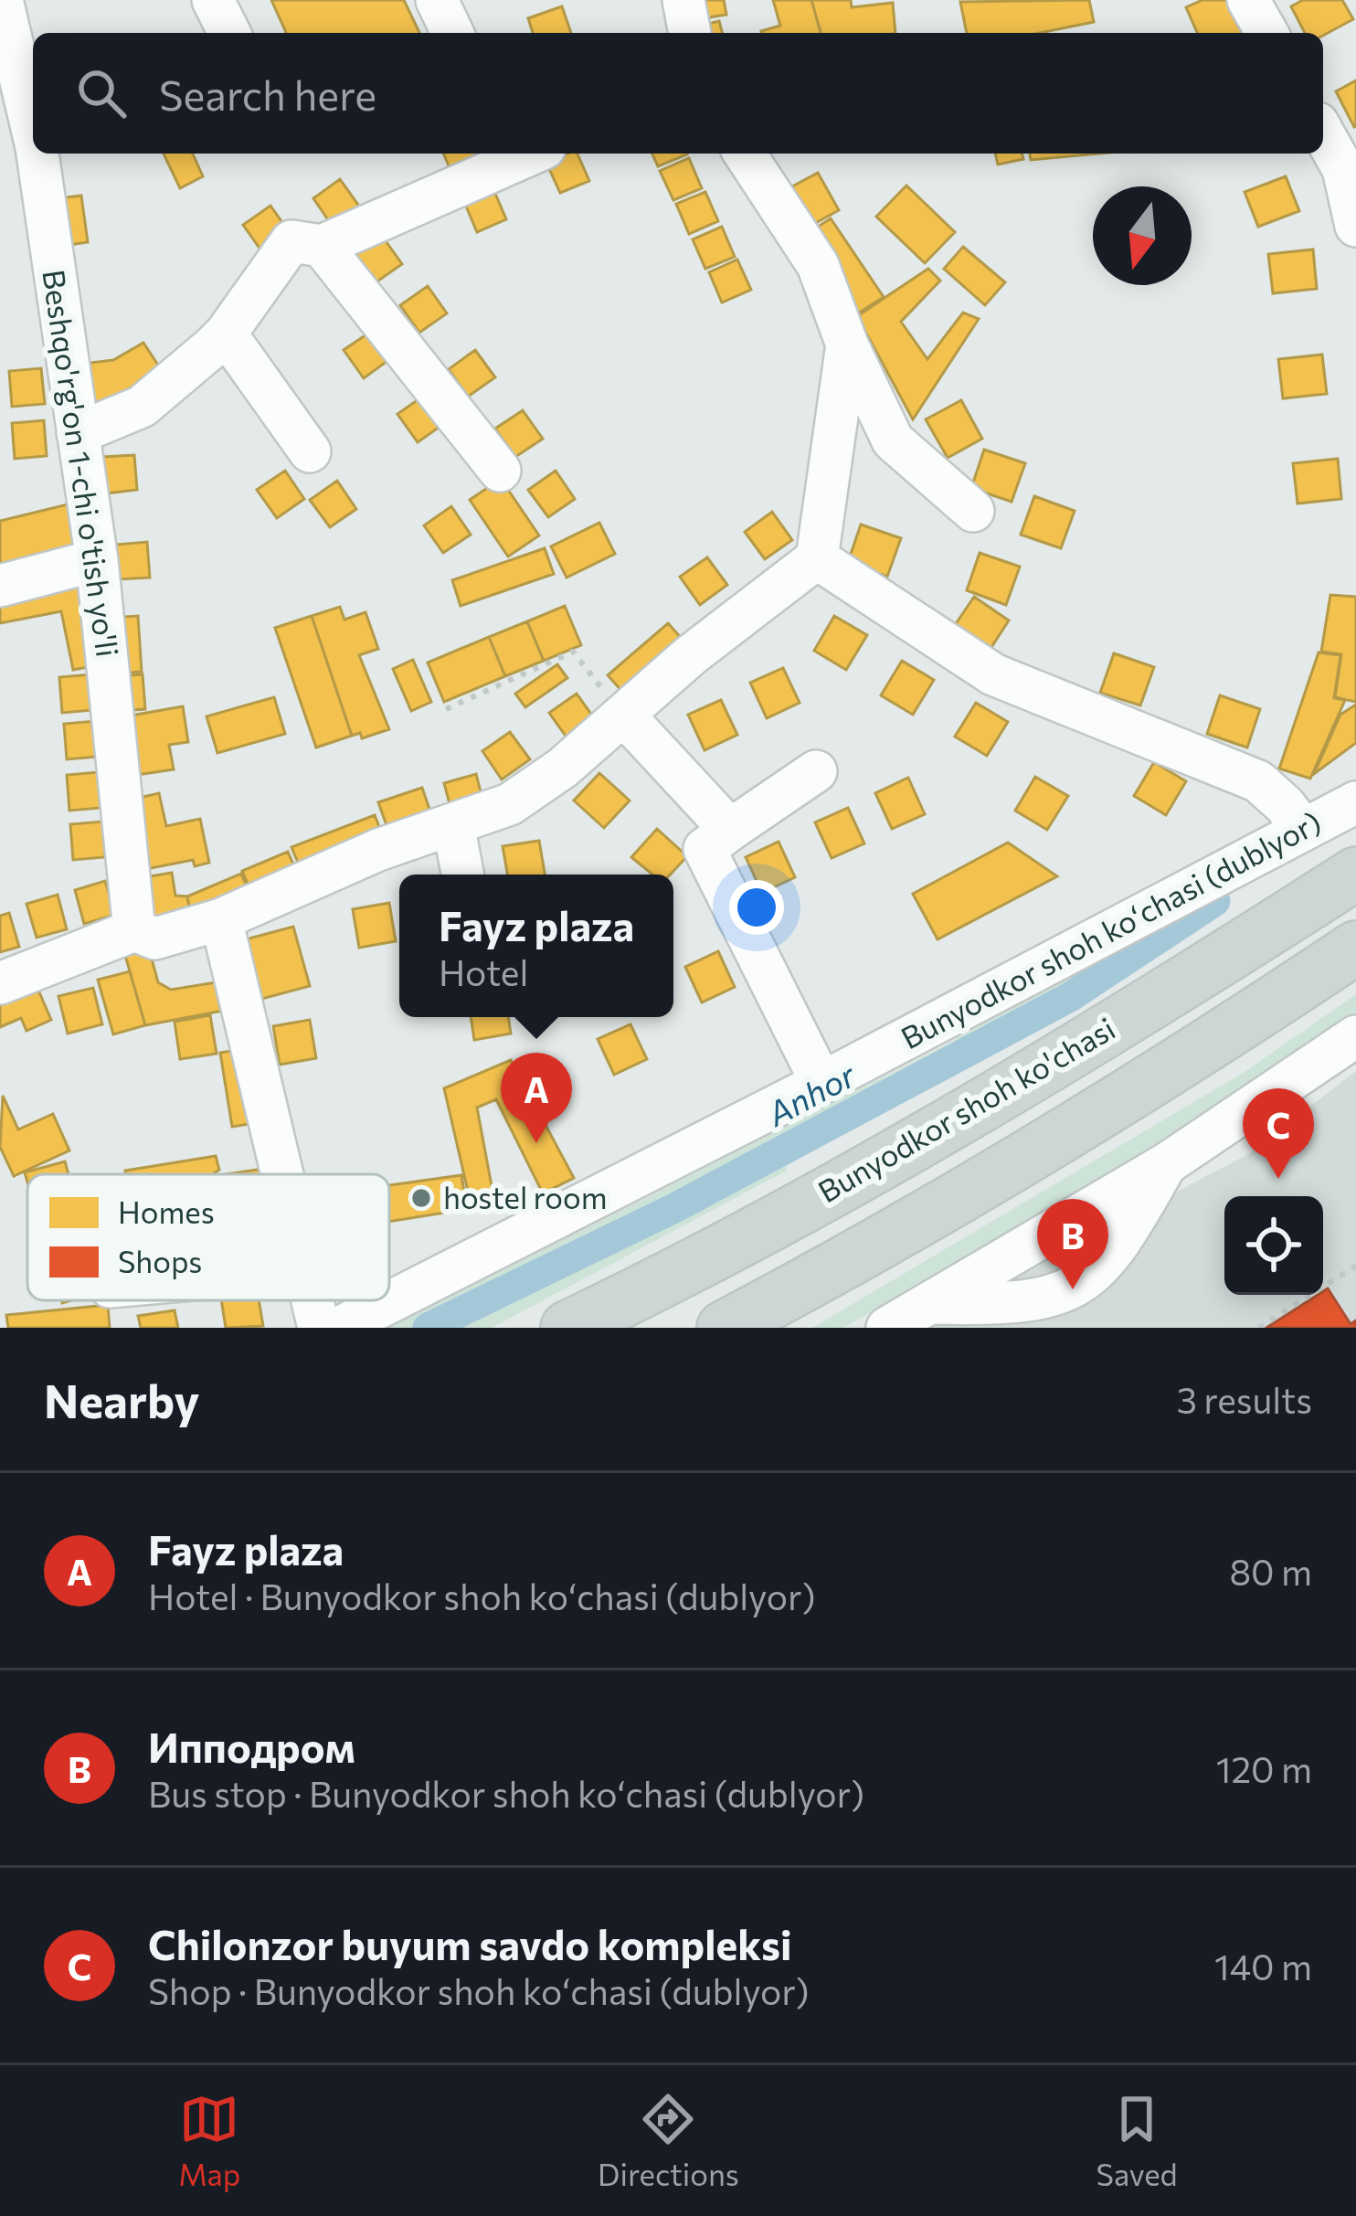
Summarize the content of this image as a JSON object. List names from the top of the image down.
{
  "streets": {
    "main road": ["Bunyodkor shoh ko'chasi"],
    "street": ["Beshqo'rg'on 1-chi o'tish yo'li", "Bunyodkor shoh koʻchasi (dublyor)"]
  },
  "water": ["Anhor"],
  "places": ["hostel room"],
  "legend": ["Homes", "Shops"],
  "north": "bottom",
  "page": {
    "search": "Search here",
    "popup": ["Fayz plaza", "Hotel"],
    "pins": ["A", "C", "B"],
    "heading": ["Nearby", "3 results"],
    "list": [
      {
        "mark": "A",
        "name": "Fayz plaza",
        "note": "Hotel · Bunyodkor shoh koʻchasi (dublyor)",
        "value": "80 m"
      },
      {
        "mark": "B",
        "name": "Ипподром",
        "note": "Bus stop · Bunyodkor shoh koʻchasi (dublyor)",
        "value": "120 m"
      },
      {
        "mark": "C",
        "name": "Chilonzor buyum savdo kompleksi",
        "note": "Shop · Bunyodkor shoh koʻchasi (dublyor)",
        "value": "140 m"
      }
    ],
    "nav": ["Map", "Directions", "Saved"]
  }
}
